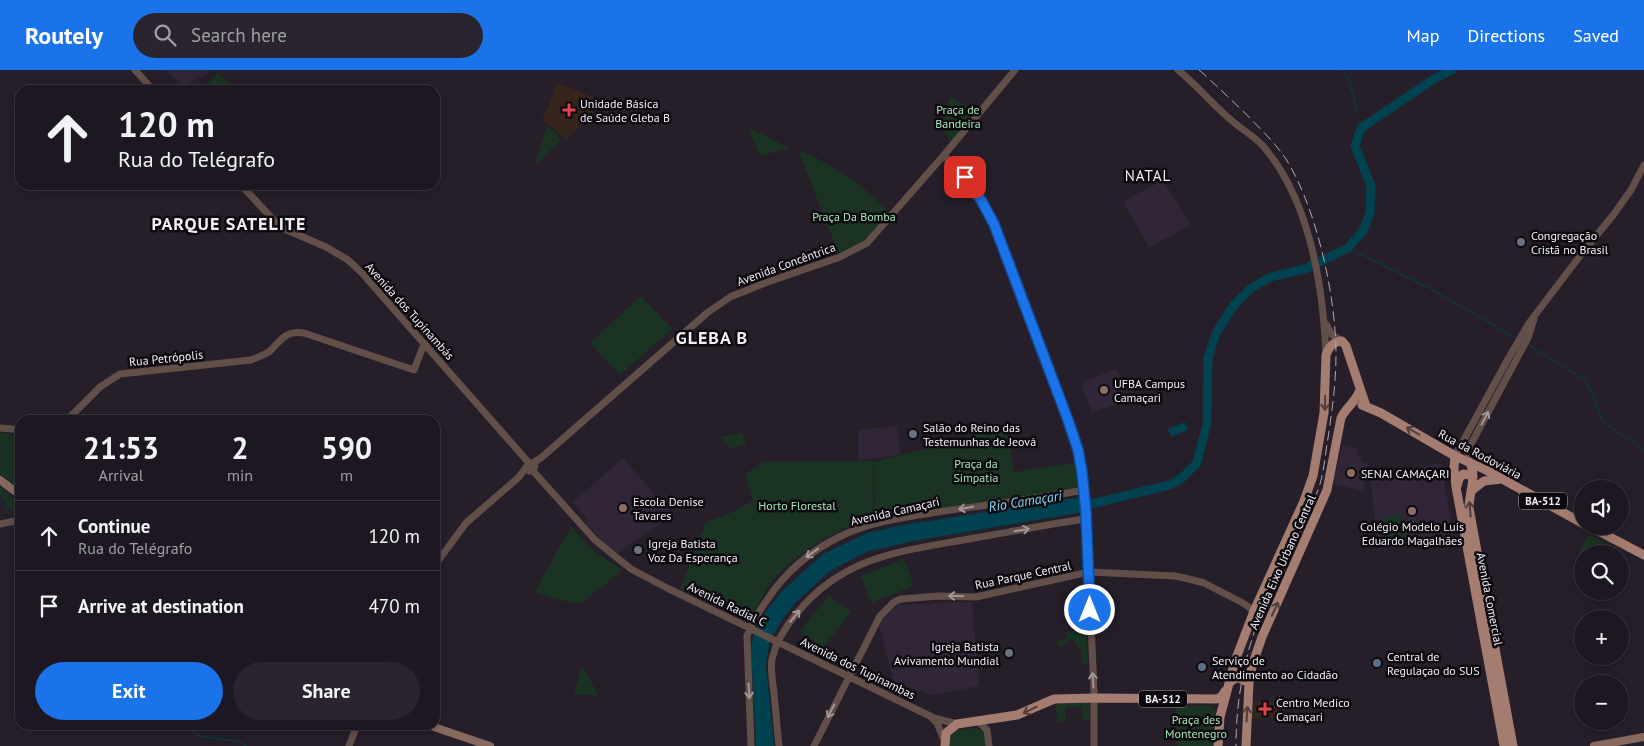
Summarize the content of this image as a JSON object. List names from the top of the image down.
{
  "streets": {
    "main road": [
      "Rua da Rodoviária",
      "BA-512",
      "Avenida Eixo Urbano Central",
      "Avenida Comercial"
    ],
    "street": [
      "Avenida Concêntrica",
      "Avenida dos Tupinambás",
      "Rua Petrópolis",
      "Avenida Camaçari",
      "Rua Parque Central",
      "Avenida Radial C",
      "Avenida dos Tupinambas"
    ]
  },
  "crossings": [
    ["Avenida Concêntrica", "Avenida dos Tupinambás"],
    ["Avenida dos Tupinambás", "Rua Petrópolis"],
    ["Avenida dos Tupinambás", "Avenida Radial C"],
    ["Rua da Rodoviária", "Avenida Eixo Urbano Central"],
    ["Rua da Rodoviária", "Avenida Comercial"],
    ["BA-512", "Avenida Eixo Urbano Central"],
    ["BA-512", "Avenida dos Tupinambas"],
    ["Avenida Camaçari", "Avenida Radial C"],
    ["Avenida Eixo Urbano Central", "Rua Parque Central"],
    ["Rua Parque Central", "Avenida dos Tupinambas"],
    ["Avenida Radial C", "Avenida dos Tupinambas"]
  ],
  "districts": ["NATAL", "PARQUE SATELITE", "GLEBA B"],
  "water": ["Rio Camaçari"],
  "parks": [
    "Praça de Bandeira",
    "Praça Da Bomba",
    "Praça da Simpatia",
    "Horto Florestal",
    "Praça des Montenegro"
  ],
  "places": {
    "health": ["Unidade Básica de Saúde Gleba B", "Centro Medico Camaçari"],
    "other": [
      "Congregação Cristã no Brasil",
      "UFBA Campus Camaçari",
      "Salão do Reino das Testemunhas de Jeová",
      "SENAI CAMAÇARI",
      "Escola Denise Tavares",
      "Colégio Modelo Luis Eduardo Magalhães",
      "Igreja Batista Voz Da Esperança",
      "Igreja Batista Avivamento Mundial",
      "Central de Regulaçao do SUS",
      "Serviço de Atendimento ao Cidadão"
    ]
  },
  "page": {
    "header": "Routely",
    "search": "Search here",
    "nav": ["Map", "Directions", "Saved"],
    "turn": ["120 m", "Rua do Telégrafo"],
    "eta": [
      "21:53",
      "Arrival",
      "2",
      "min",
      "590",
      "m"
    ],
    "map_buttons": ["+", "−"],
    "list": [
      {
        "name": "Continue",
        "note": "Rua do Telégrafo",
        "value": "120 m"
      },
      {
        "name": "Arrive at destination",
        "value": "470 m"
      }
    ],
    "buttons": ["Exit", "Share"]
  }
}
